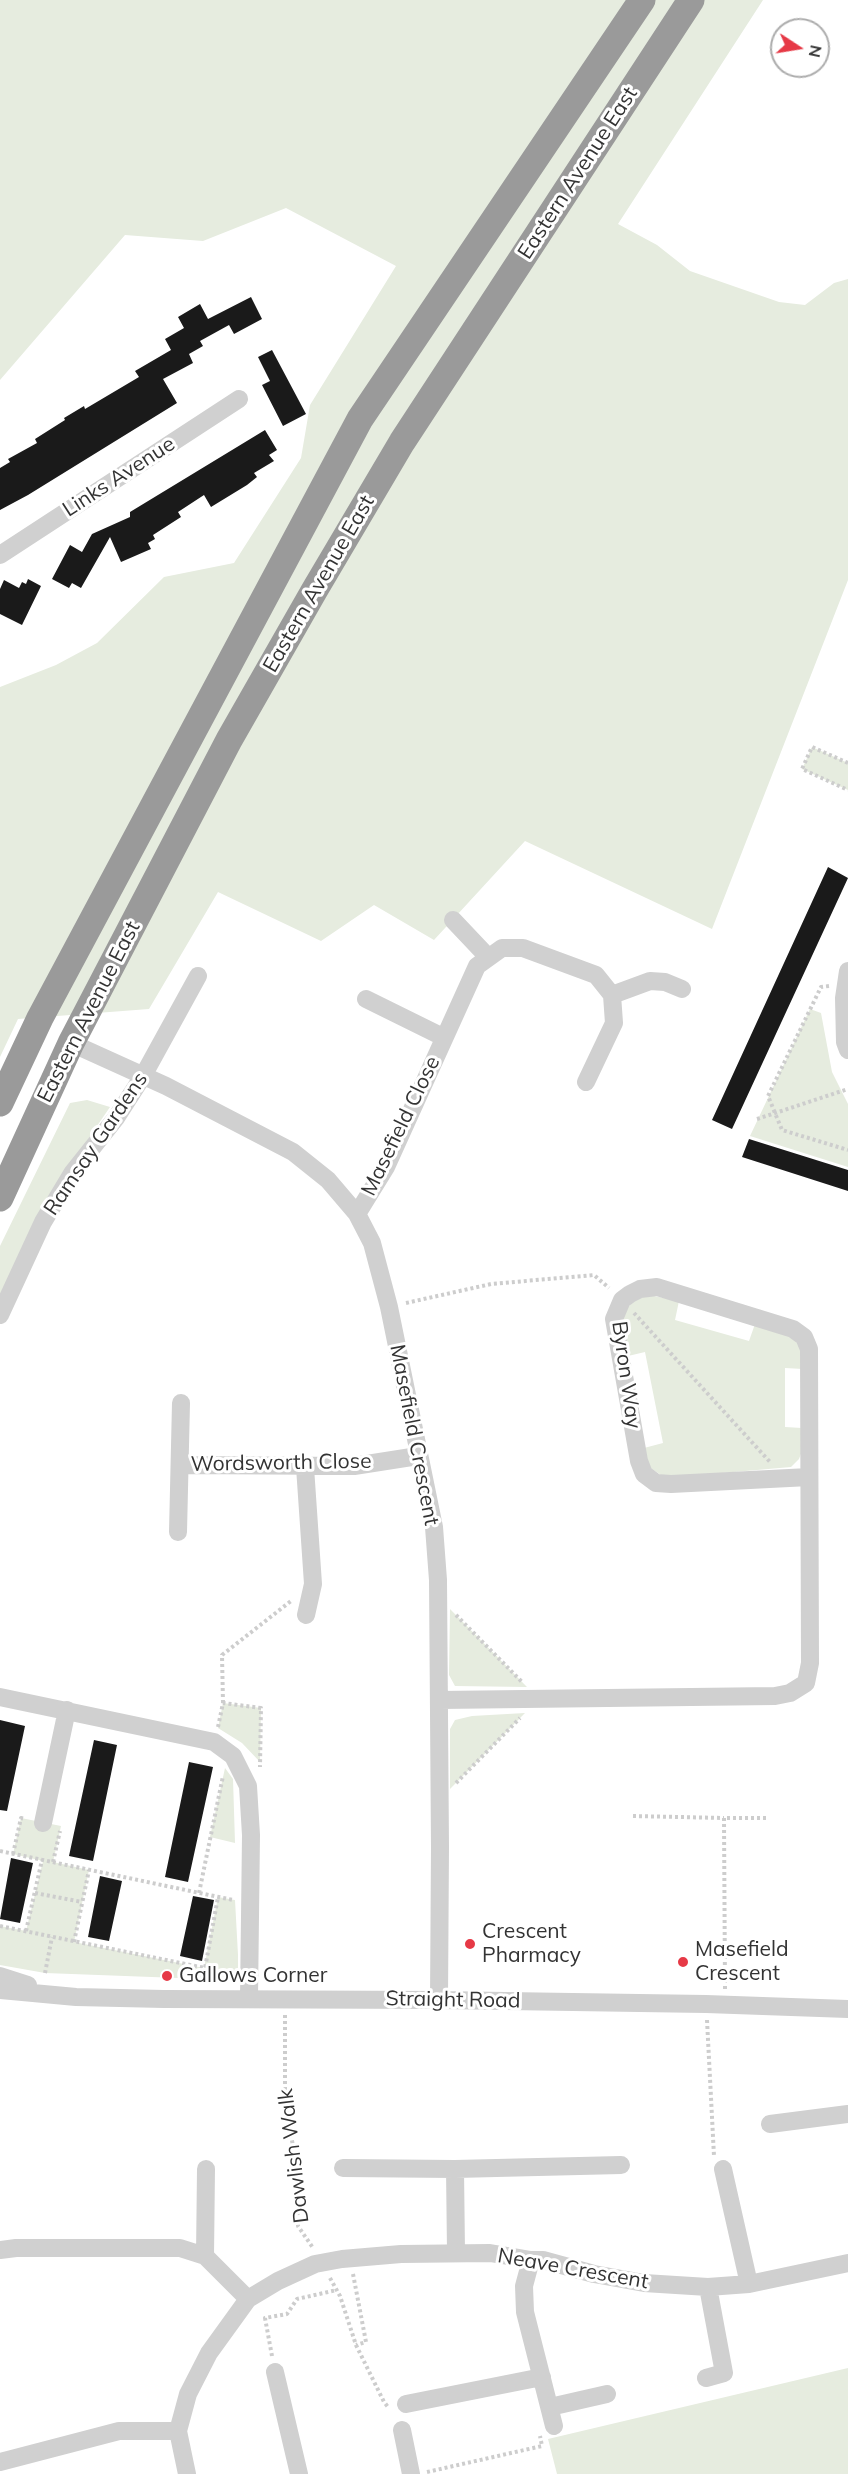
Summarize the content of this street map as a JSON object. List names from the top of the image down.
{
  "streets": {
    "highway": ["Eastern Avenue East"],
    "street": [
      "Links Avenue",
      "Masefield Close",
      "Ramsay Gardens",
      "Byron Way",
      "Masefield Crescent",
      "Wordsworth Close",
      "Straight Road",
      "Neave Crescent"
    ],
    "path": ["Dawlish Walk"]
  },
  "crossings": [
    ["Eastern Avenue East", "Masefield Crescent"],
    ["Masefield Close", "Masefield Crescent"],
    ["Ramsay Gardens", "Masefield Crescent"],
    ["Byron Way", "Masefield Crescent"],
    ["Masefield Crescent", "Wordsworth Close"],
    ["Masefield Crescent", "Straight Road"],
    ["Straight Road", "Dawlish Walk"],
    ["Dawlish Walk", "Neave Crescent"]
  ],
  "places": ["Crescent Pharmacy", "Masefield Crescent", "Gallows Corner"],
  "north": "right"
}
